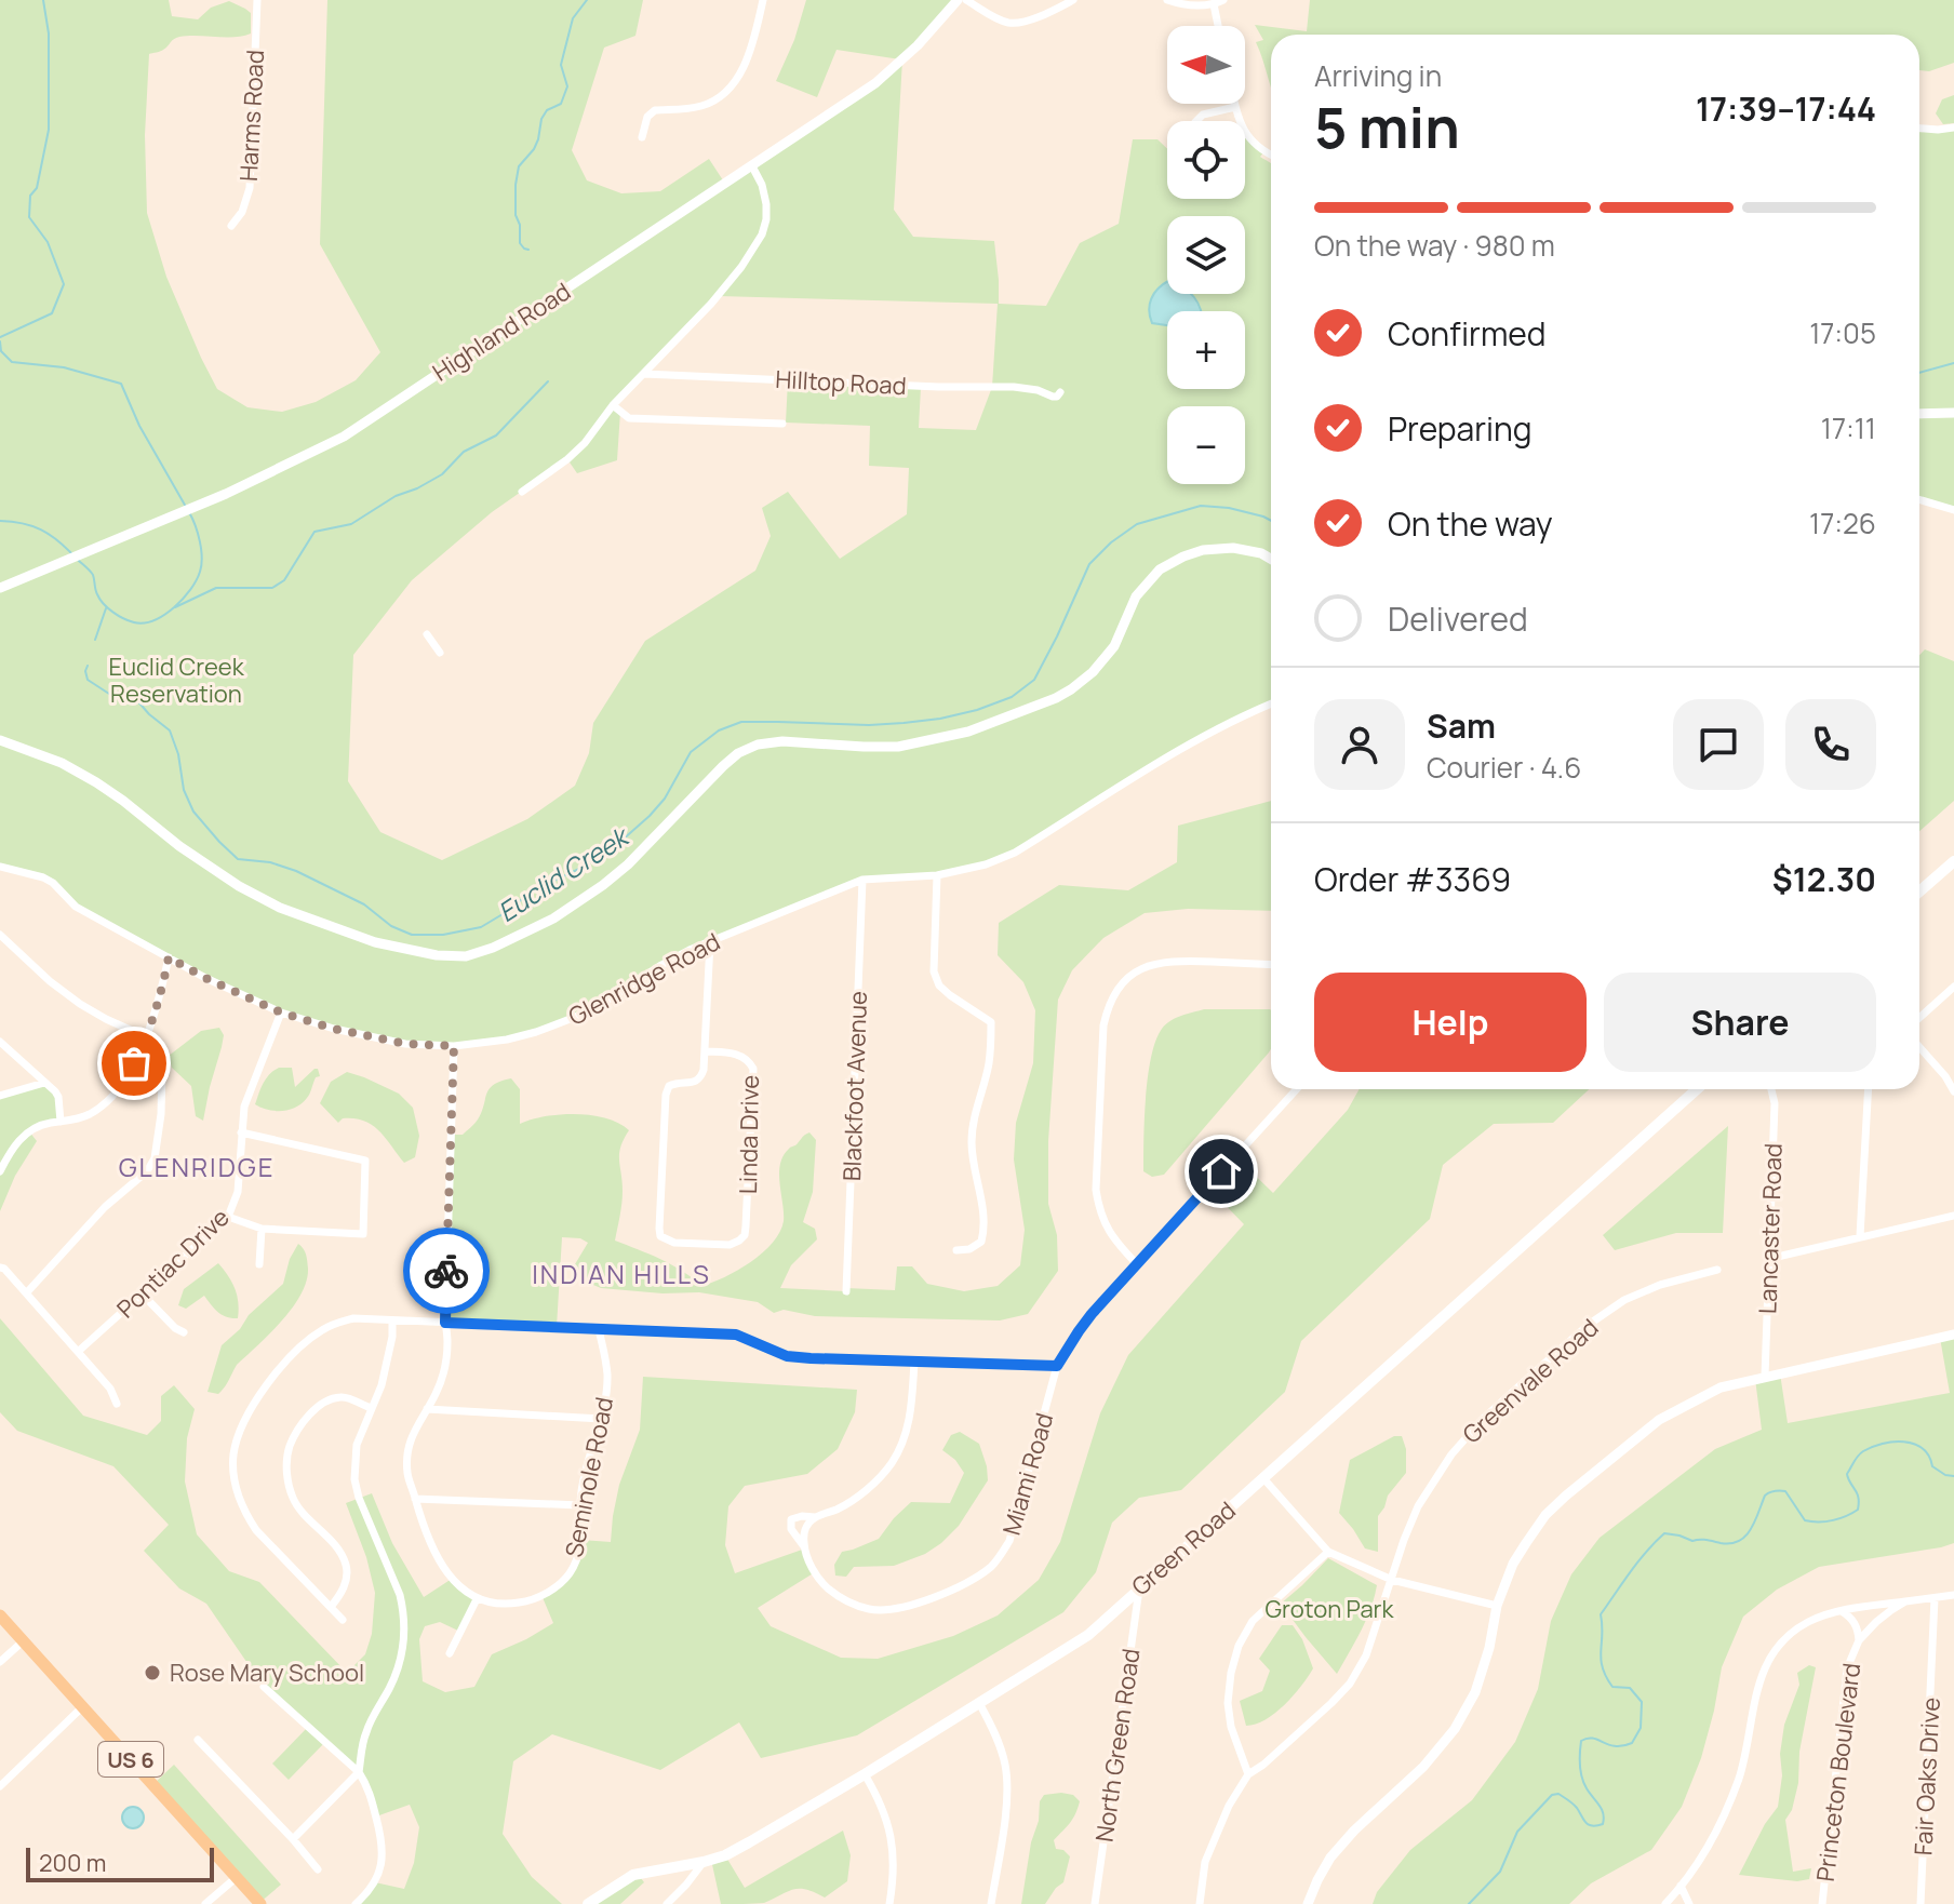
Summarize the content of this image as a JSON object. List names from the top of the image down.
{
  "streets": {
    "main road": ["Green Road", "US 6"],
    "street": [
      "Harms Road",
      "Highland Road",
      "Hilltop Road",
      "Glenridge Road",
      "Blackfoot Avenue",
      "Linda Drive",
      "Lancaster Road",
      "Pontiac Drive",
      "Greenvale Road",
      "Miami Road",
      "Seminole Road",
      "North Green Road",
      "Princeton Boulevard",
      "Fair Oaks Drive"
    ]
  },
  "crossings": [
    ["Glenridge Road", "Blackfoot Avenue"],
    ["Glenridge Road", "Pontiac Drive"],
    ["Green Road", "North Green Road"]
  ],
  "districts": ["GLENRIDGE", "INDIAN HILLS"],
  "water": ["Euclid Creek"],
  "parks": ["Euclid Creek Reservation", "Groton Park"],
  "places": ["Rose Mary School"],
  "scale_bar": "200 m",
  "north": "left",
  "page": {
    "map_buttons": ["+", "−"],
    "heading": ["5 min", "Arriving in", "17:39–17:44"],
    "panel": [
      "Sam",
      "Courier · 4.6",
      "Order #3369",
      "$12.30"
    ],
    "bar": "On the way · 980 m",
    "list": [
      ["Confirmed", "17:05"],
      ["Preparing", "17:11"],
      ["On the way", "17:26"],
      "Delivered"
    ],
    "buttons": ["Help", "Share"],
    "scale": "200 m"
  }
}
